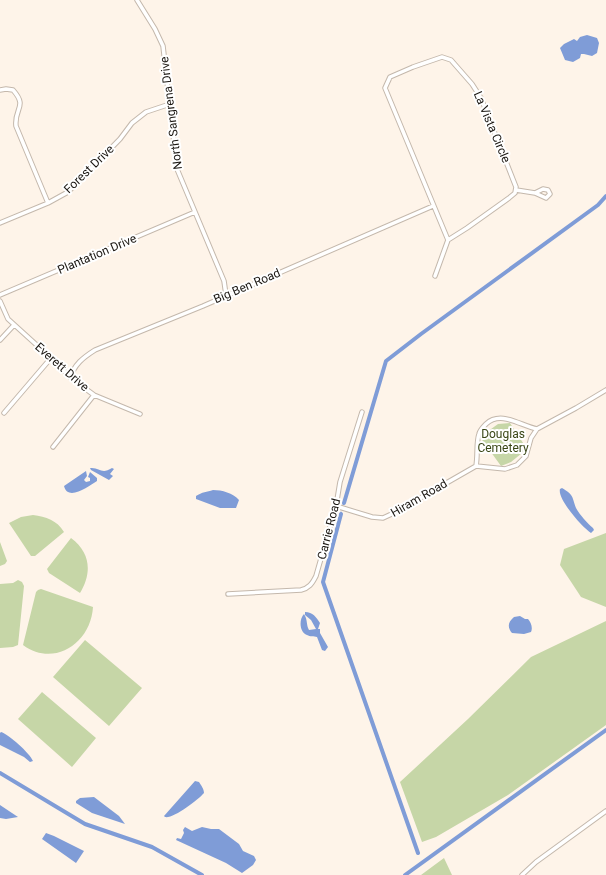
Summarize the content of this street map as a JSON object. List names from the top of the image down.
{
  "streets": {
    "street": [
      "North Sangrena Drive",
      "La Vista Circle",
      "Forest Drive",
      "Plantation Drive",
      "Big Ben Road",
      "Everett Drive",
      "Hiram Road",
      "Carrie Road"
    ]
  },
  "crossings": [
    ["North Sangrena Drive", "Forest Drive"],
    ["North Sangrena Drive", "Plantation Drive"],
    ["North Sangrena Drive", "Big Ben Road"],
    ["La Vista Circle", "Big Ben Road"],
    ["Big Ben Road", "Everett Drive"],
    ["Hiram Road", "Carrie Road"]
  ],
  "parks": ["Douglas Cemetery"]
}
